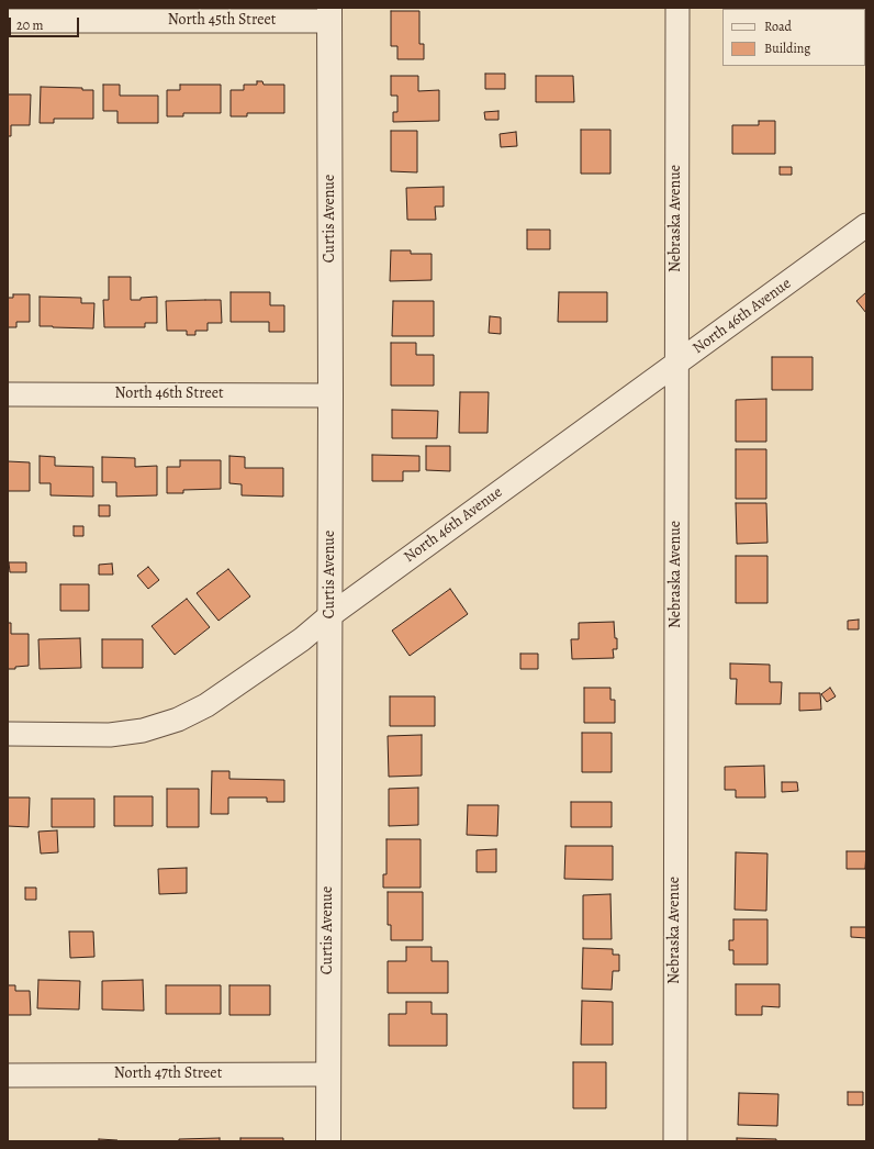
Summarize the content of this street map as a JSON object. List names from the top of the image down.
{
  "streets": {
    "street": [
      "North 45th Street",
      "Curtis Avenue",
      "Nebraska Avenue",
      "North 46th Avenue",
      "North 46th Street",
      "North 47th Street"
    ]
  },
  "crossings": [
    ["North 45th Street", "Curtis Avenue"],
    ["Curtis Avenue", "North 46th Avenue"],
    ["Curtis Avenue", "North 46th Street"],
    ["Curtis Avenue", "North 47th Street"],
    ["Nebraska Avenue", "North 46th Avenue"]
  ],
  "legend": ["Road", "Building"],
  "scale_bar": "20 m"
}
